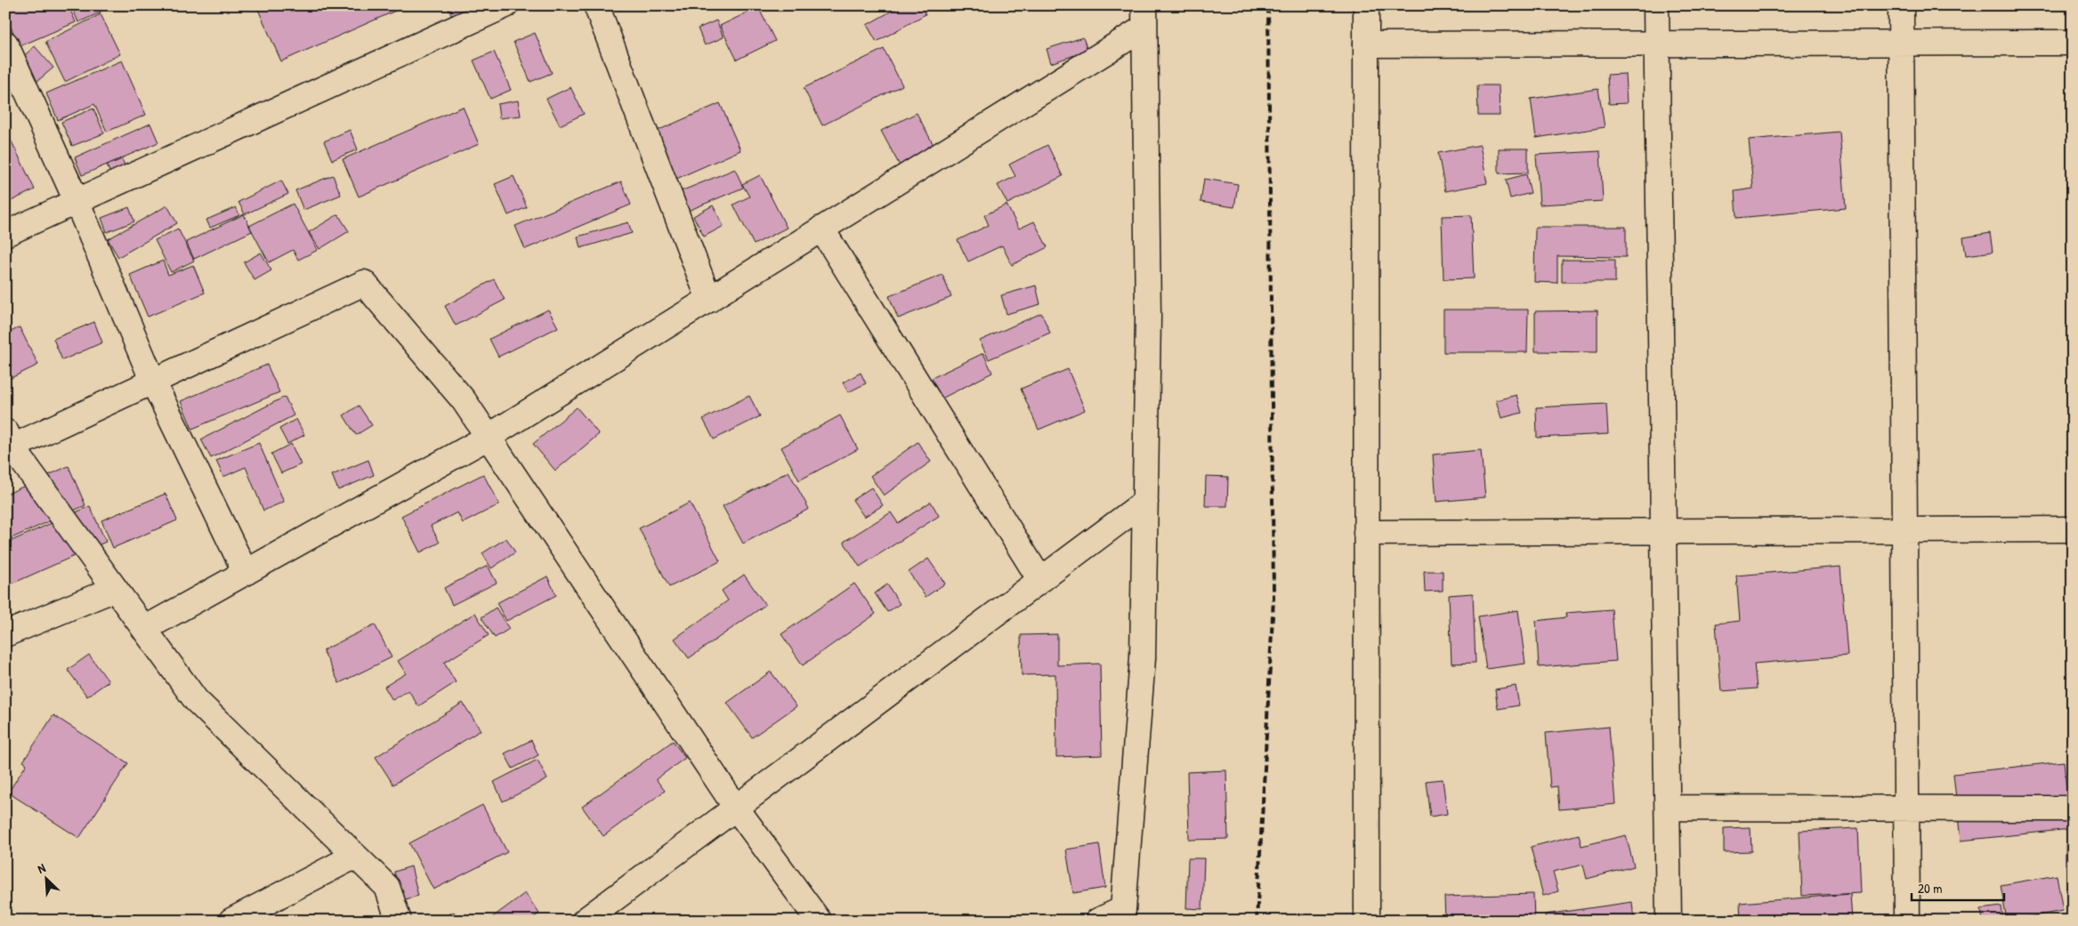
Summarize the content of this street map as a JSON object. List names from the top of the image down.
{
  "scale_bar": "20 m",
  "north": "top left"
}
